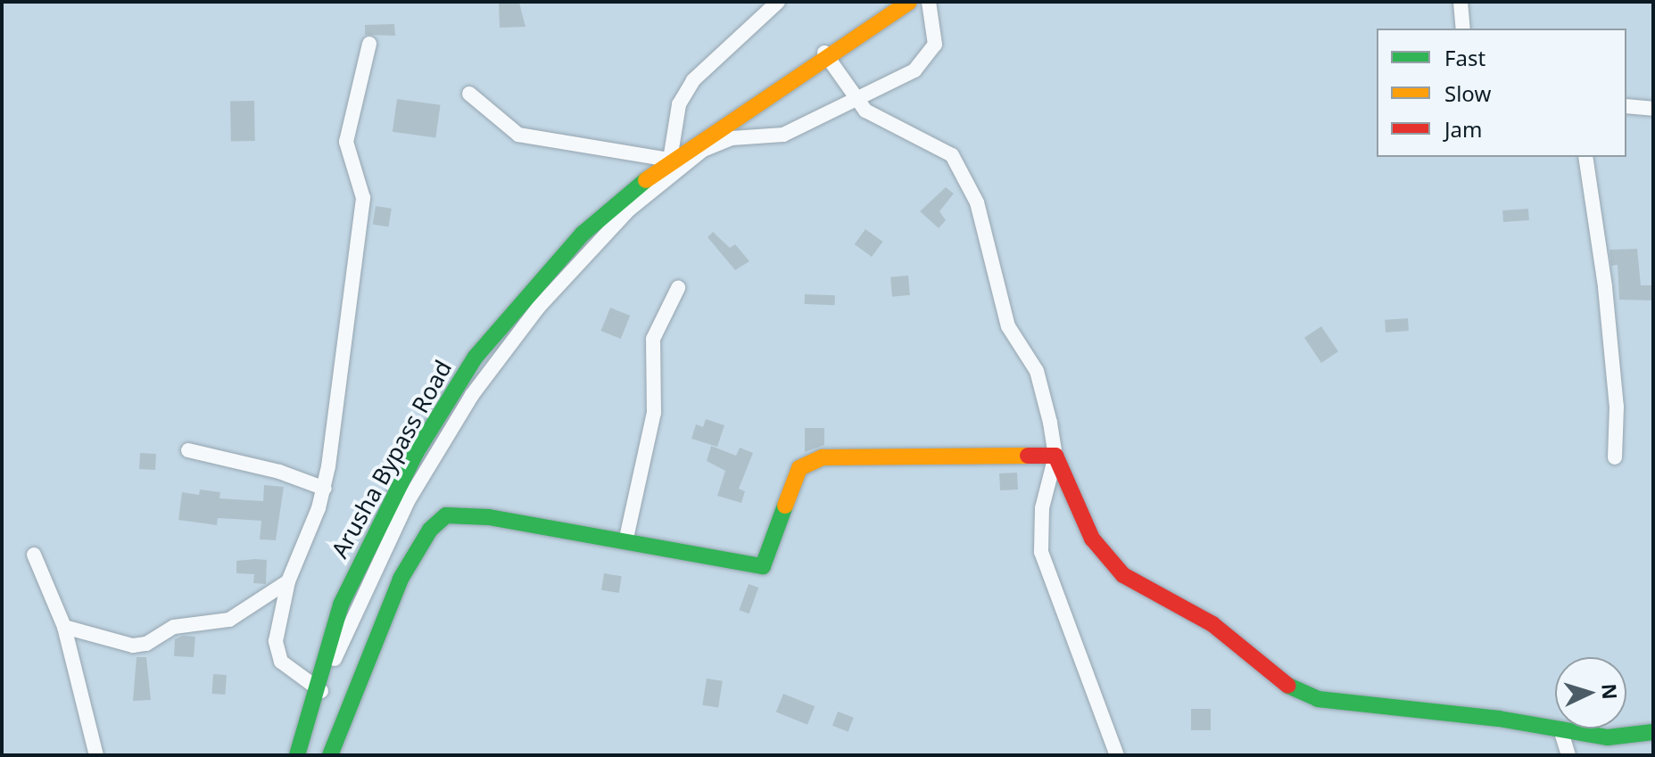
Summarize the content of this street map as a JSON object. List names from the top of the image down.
{
  "streets": {
    "street": ["Arusha Bypass Road"]
  },
  "legend": ["Fast", "Slow", "Jam"],
  "north": "right"
}
